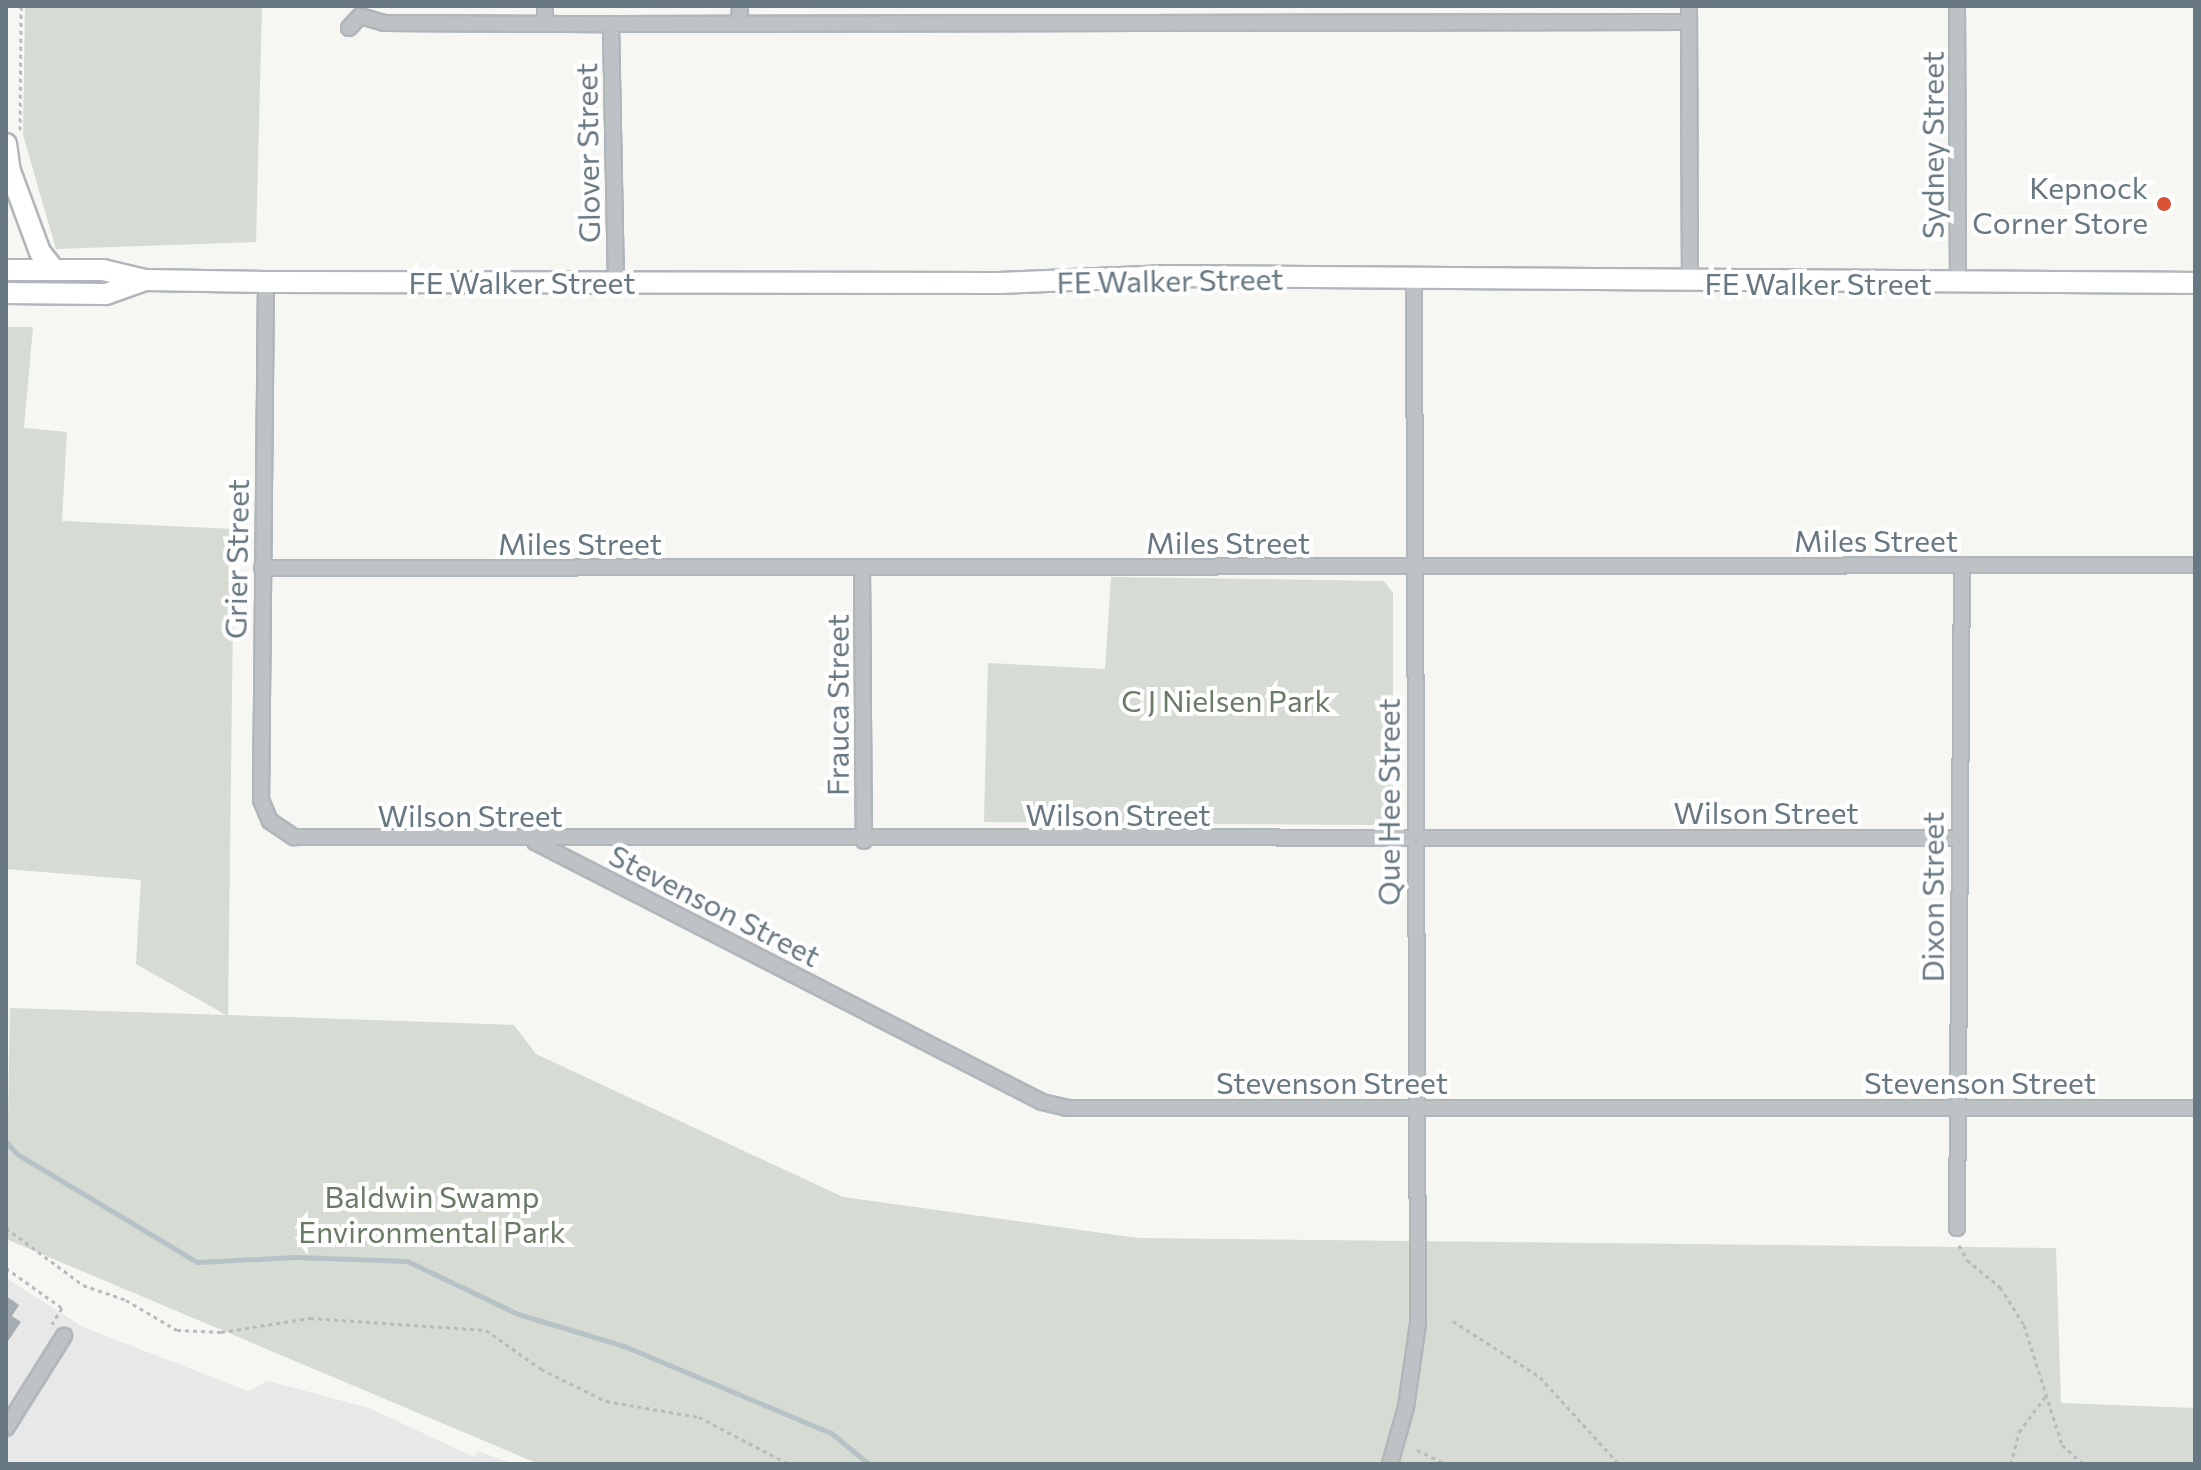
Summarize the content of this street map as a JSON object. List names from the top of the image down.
{
  "streets": {
    "main road": ["FE Walker Street"],
    "street": [
      "Sydney Street",
      "Glover Street",
      "Miles Street",
      "Grier Street",
      "Frauca Street",
      "Que Hee Street",
      "Wilson Street",
      "Dixon Street",
      "Stevenson Street"
    ]
  },
  "crossings": [
    ["Sydney Street", "FE Walker Street"],
    ["Glover Street", "FE Walker Street"],
    ["FE Walker Street", "Grier Street"],
    ["FE Walker Street", "Que Hee Street"],
    ["Miles Street", "Grier Street"],
    ["Miles Street", "Frauca Street"],
    ["Miles Street", "Que Hee Street"],
    ["Miles Street", "Dixon Street"],
    ["Grier Street", "Wilson Street"],
    ["Frauca Street", "Wilson Street"],
    ["Que Hee Street", "Wilson Street"],
    ["Que Hee Street", "Stevenson Street"],
    ["Wilson Street", "Dixon Street"],
    ["Wilson Street", "Stevenson Street"],
    ["Dixon Street", "Stevenson Street"]
  ],
  "parks": ["C J Nielsen Park", "Baldwin Swamp Environmental Park"],
  "places": ["Kepnock Corner Store"]
}
